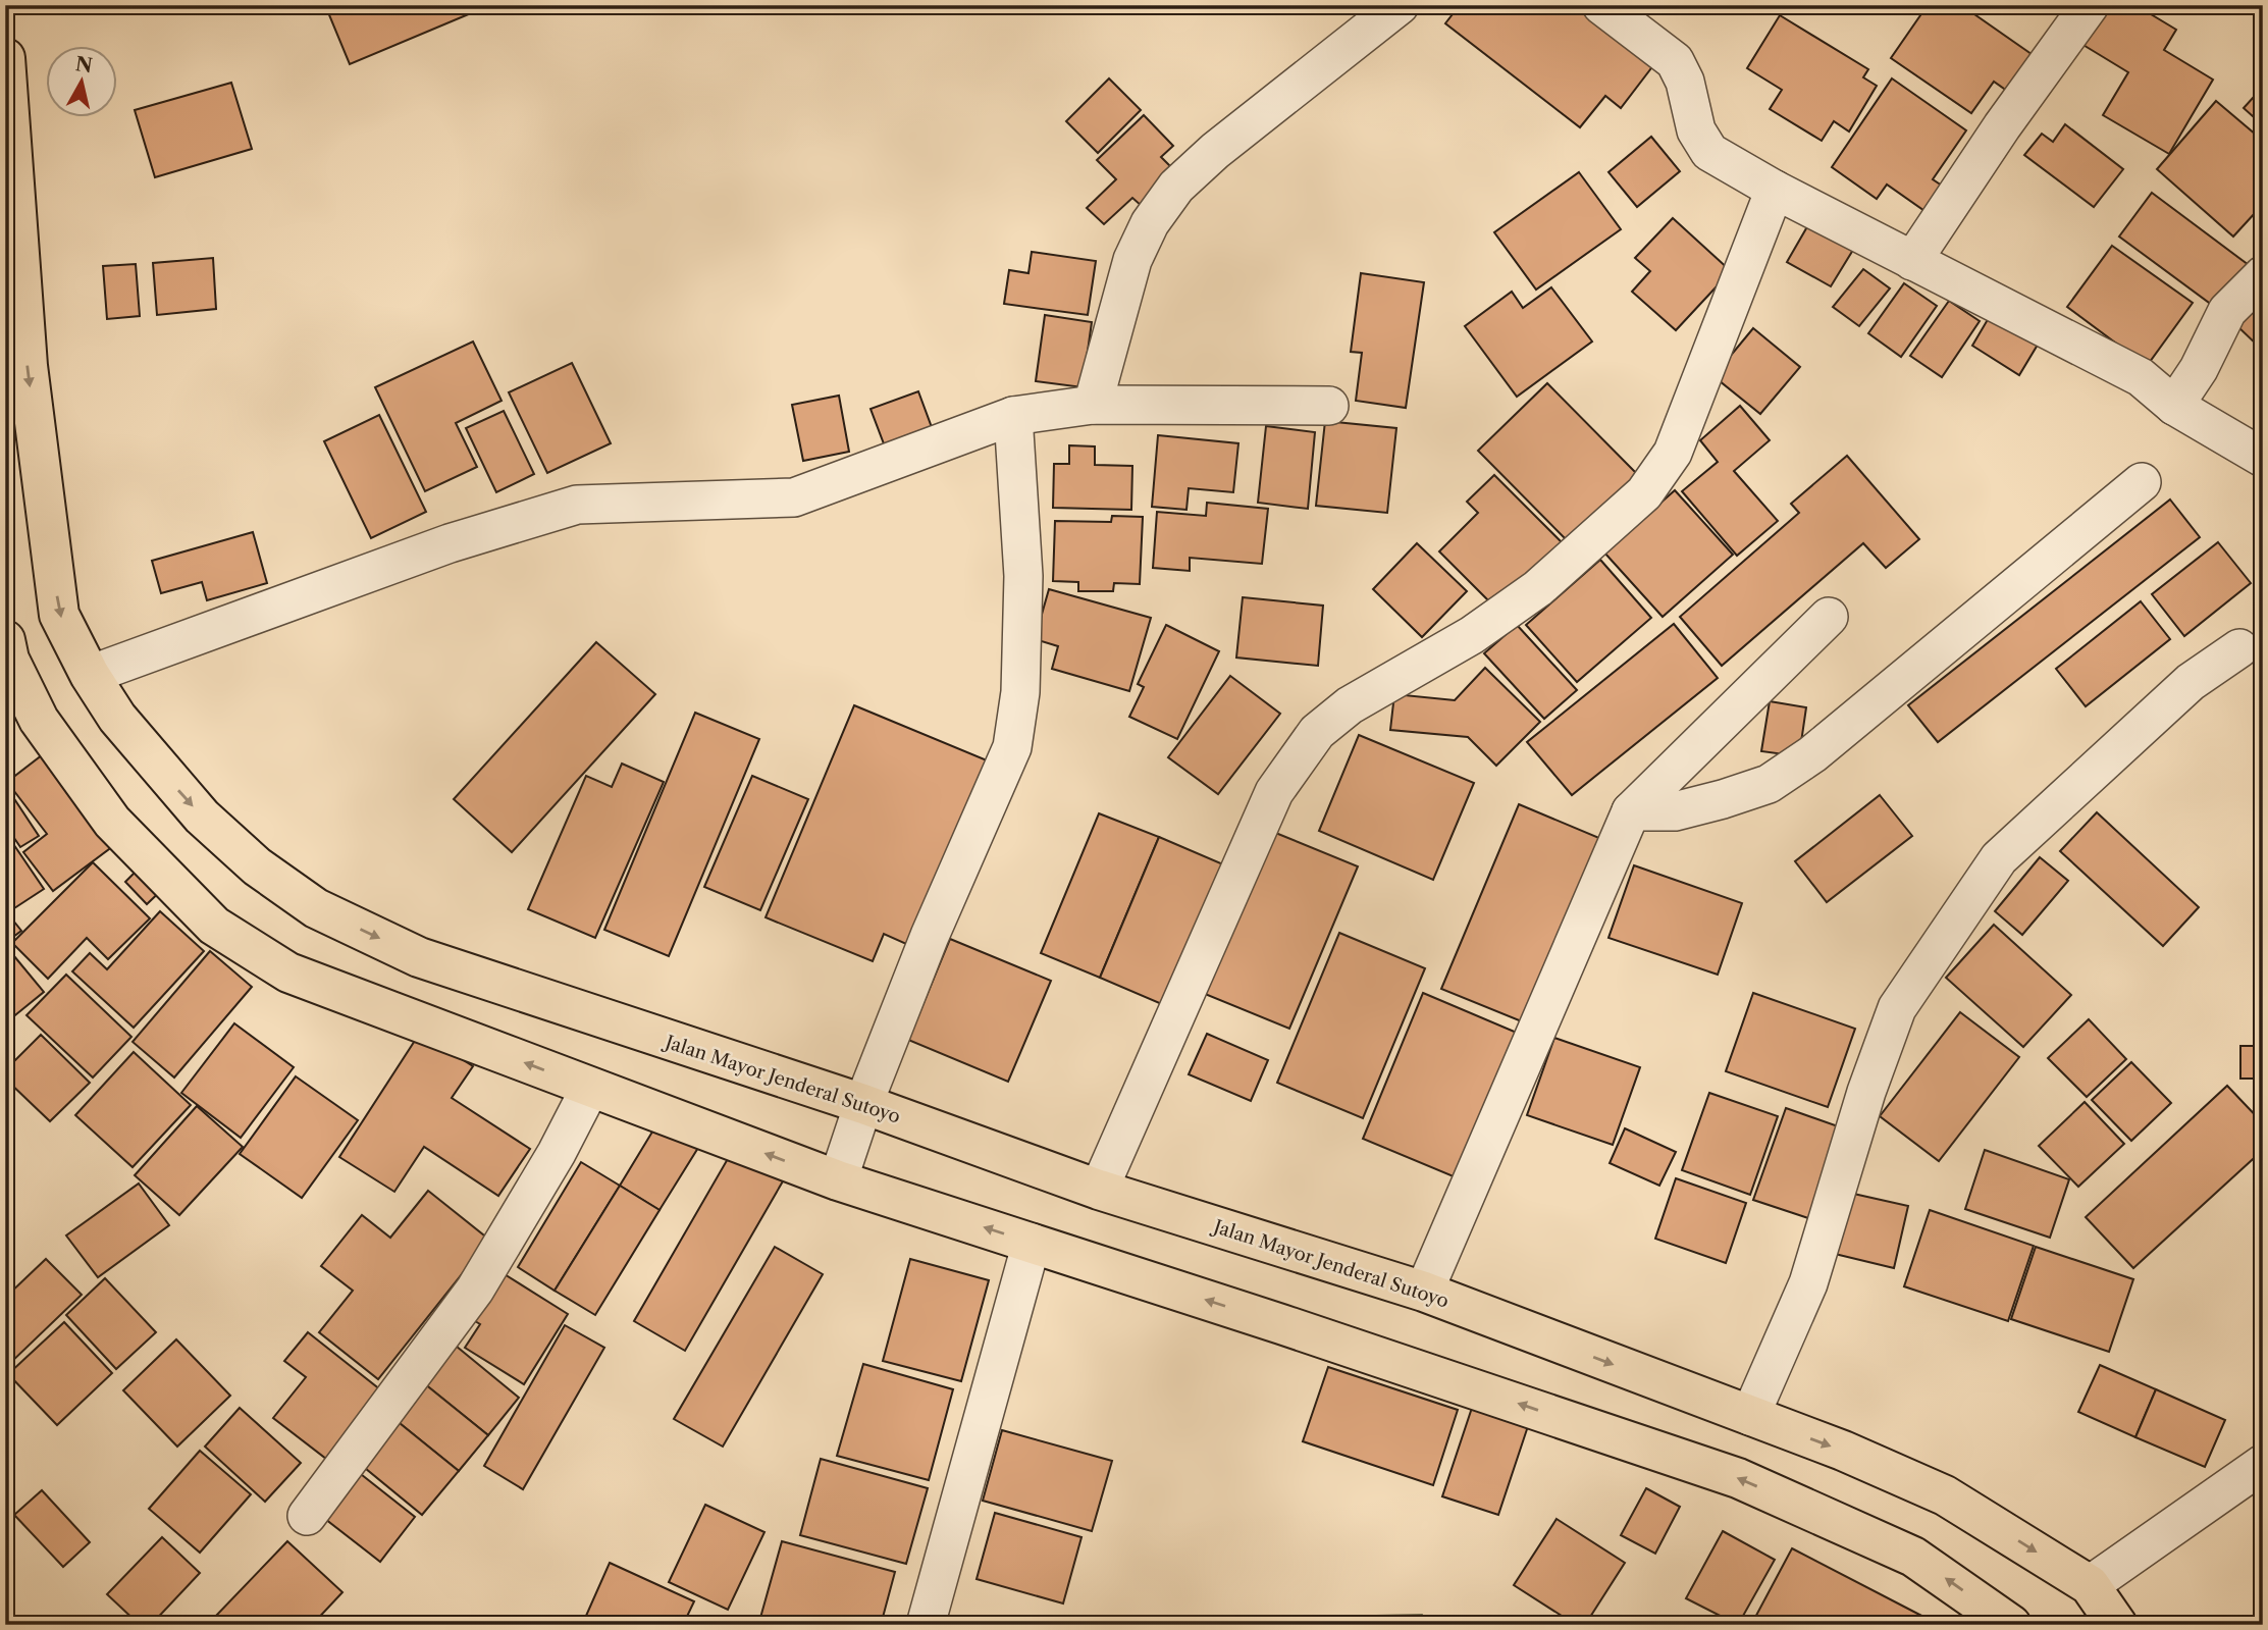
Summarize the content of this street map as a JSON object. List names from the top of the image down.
{
  "streets": {
    "main road": ["Jalan Mayor Jenderal Sutoyo"]
  },
  "north": "top"
}
